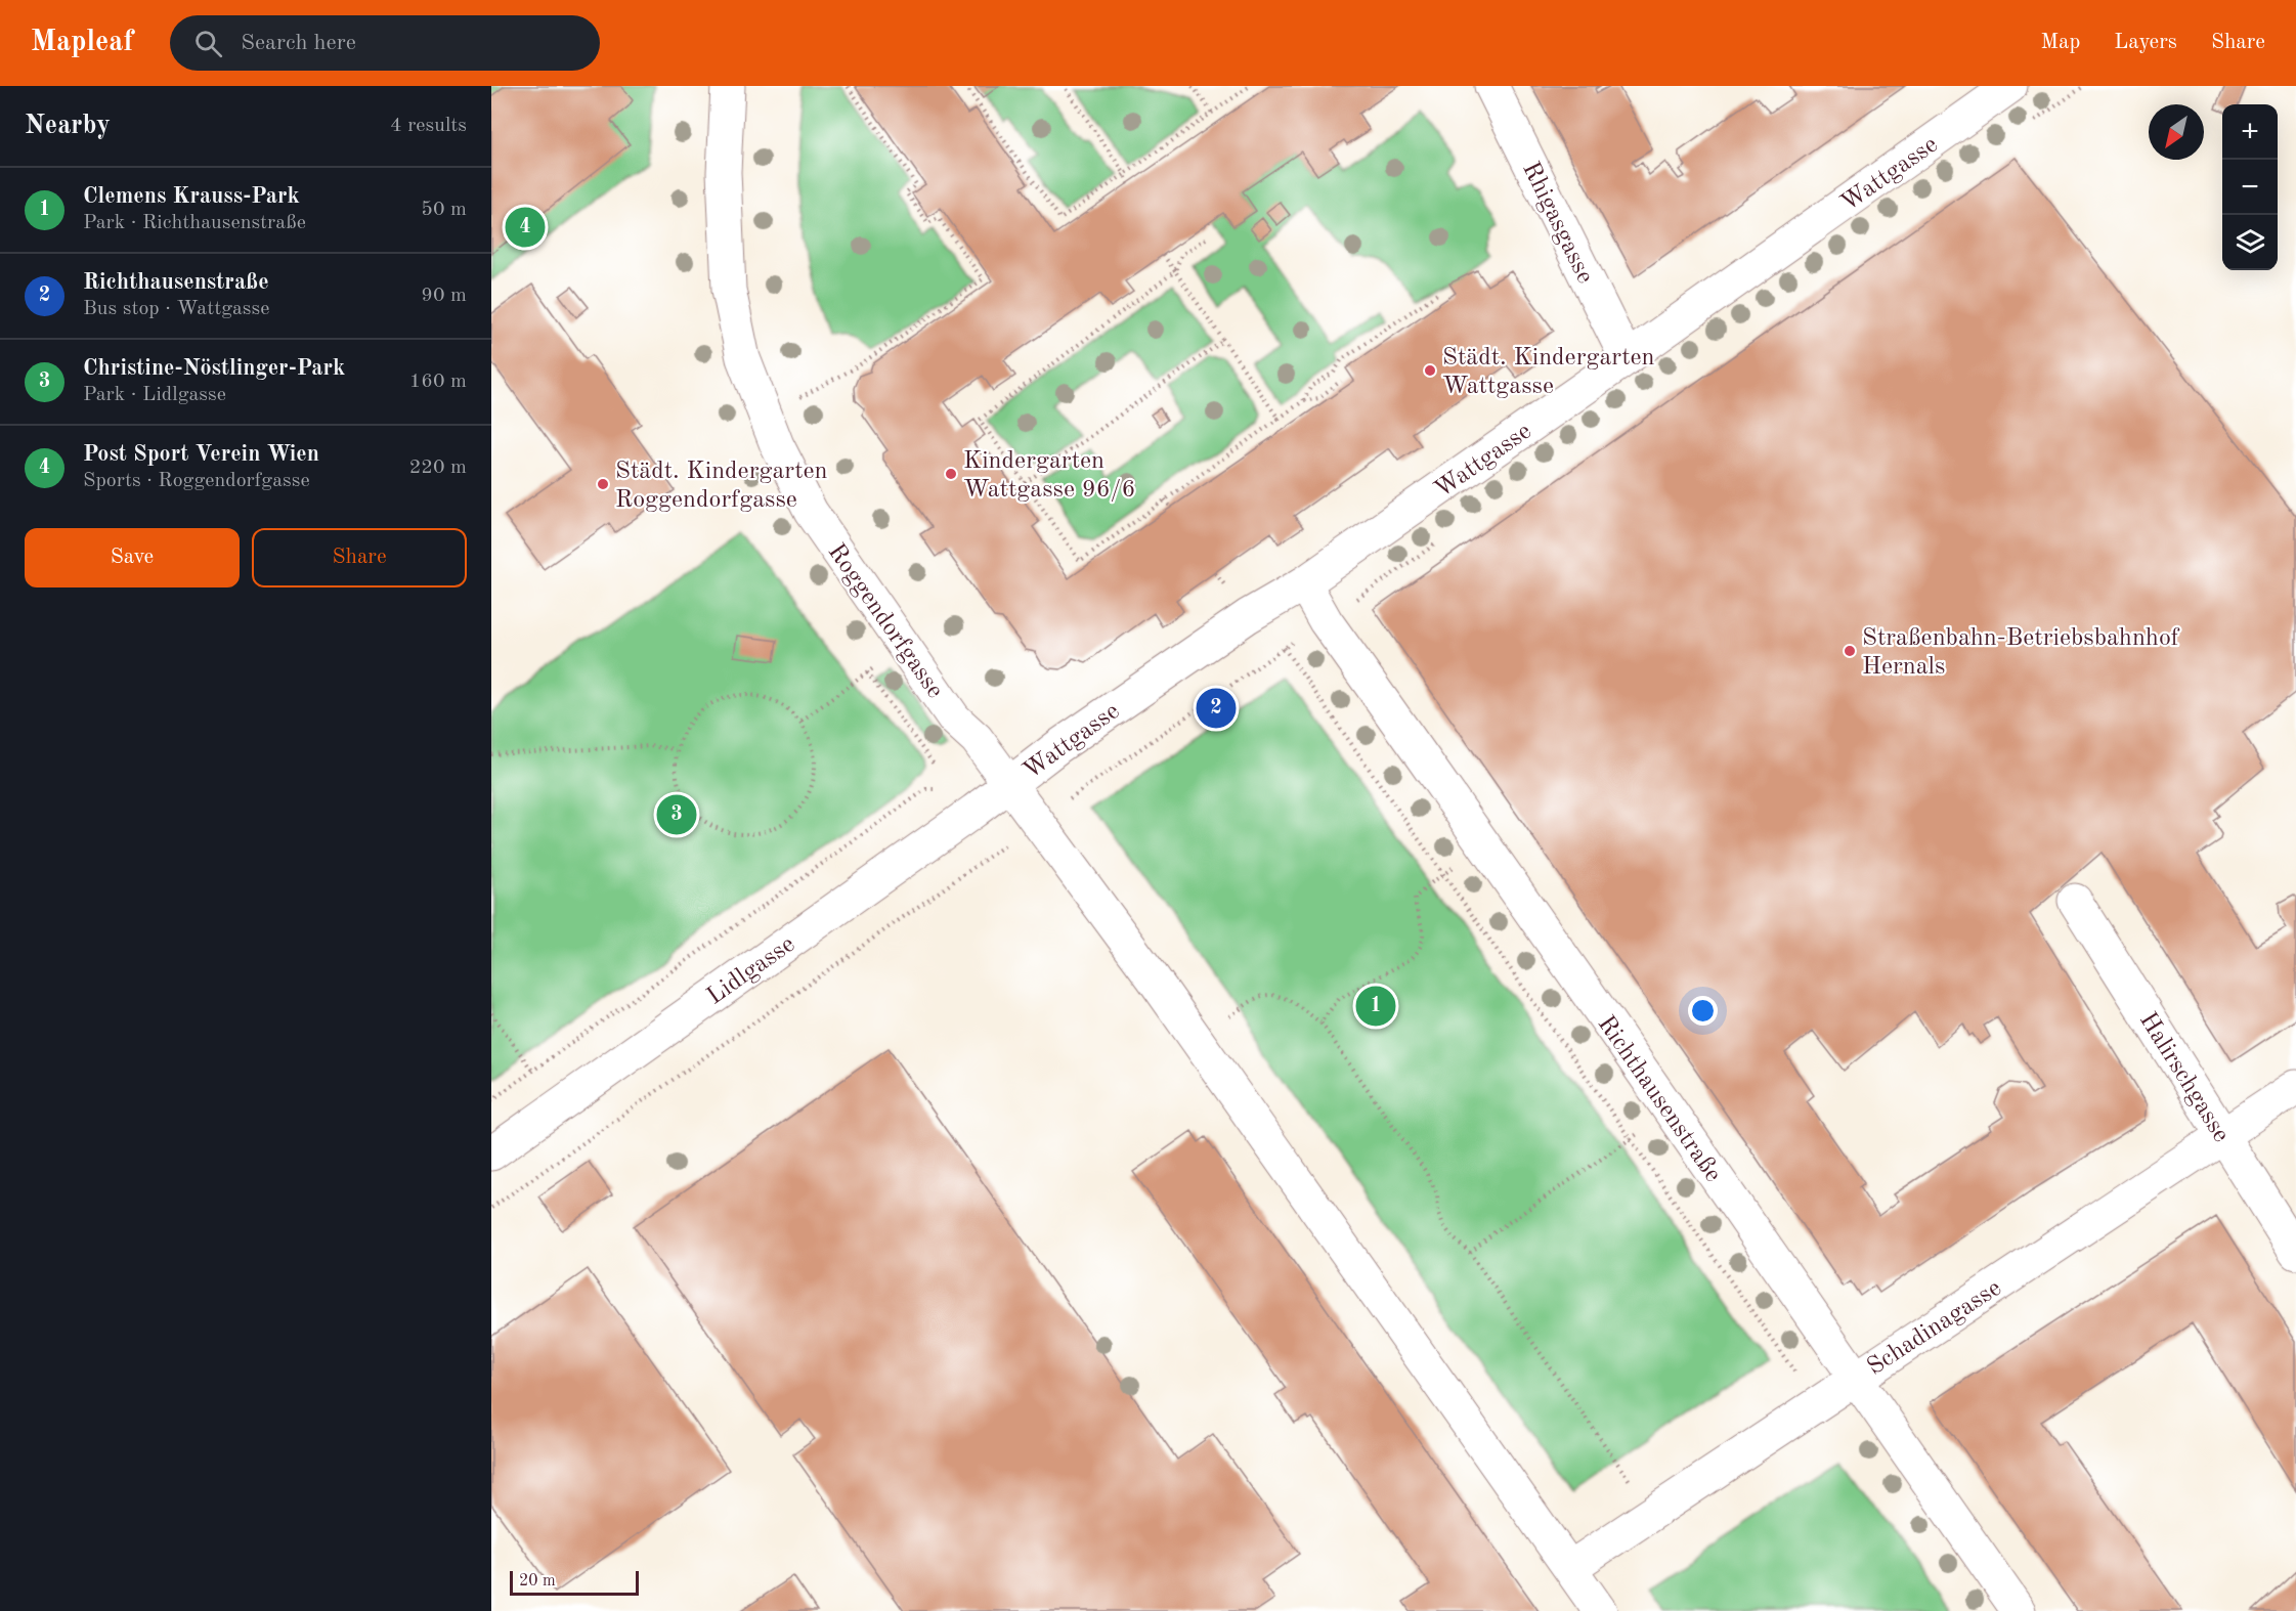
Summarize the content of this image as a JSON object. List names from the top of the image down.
{
  "streets": {
    "street": [
      "Wattgasse",
      "Rhigasgasse",
      "Roggendorfgasse",
      "Lidlgasse",
      "Halirschgasse",
      "Richthausenstraße",
      "Schadinagasse"
    ]
  },
  "crossings": [
    ["Wattgasse", "Rhigasgasse"],
    ["Wattgasse", "Roggendorfgasse"],
    ["Wattgasse", "Lidlgasse"],
    ["Wattgasse", "Richthausenstraße"],
    ["Roggendorfgasse", "Lidlgasse"],
    ["Halirschgasse", "Schadinagasse"],
    ["Richthausenstraße", "Schadinagasse"]
  ],
  "places": [
    "Städt. Kindergarten Wattgasse",
    "Kindergarten Wattgasse 96/6",
    "Städt. Kindergarten Roggendorfgasse",
    "Straßenbahn-Betriebsbahnhof Hernals"
  ],
  "scale_bar": "20 m",
  "north": "bottom left",
  "page": {
    "header": "Mapleaf",
    "search": "Search here",
    "nav": ["Map", "Layers", "Share"],
    "heading": ["Nearby", "4 results"],
    "map_buttons": ["+", "−"],
    "list": [
      {
        "mark": "1",
        "name": "Clemens Krauss-Park",
        "note": "Park · Richthausenstraße",
        "value": "50 m"
      },
      {
        "mark": "2",
        "name": "Richthausenstraße",
        "note": "Bus stop · Wattgasse",
        "value": "90 m"
      },
      {
        "mark": "3",
        "name": "Christine-Nöstlinger-Park",
        "note": "Park · Lidlgasse",
        "value": "160 m"
      },
      {
        "mark": "4",
        "name": "Post Sport Verein Wien",
        "note": "Sports · Roggendorfgasse",
        "value": "220 m"
      }
    ],
    "pins": [
      "4",
      "2",
      "3",
      "1"
    ],
    "buttons": ["Save", "Share"],
    "scale": "20 m"
  }
}
